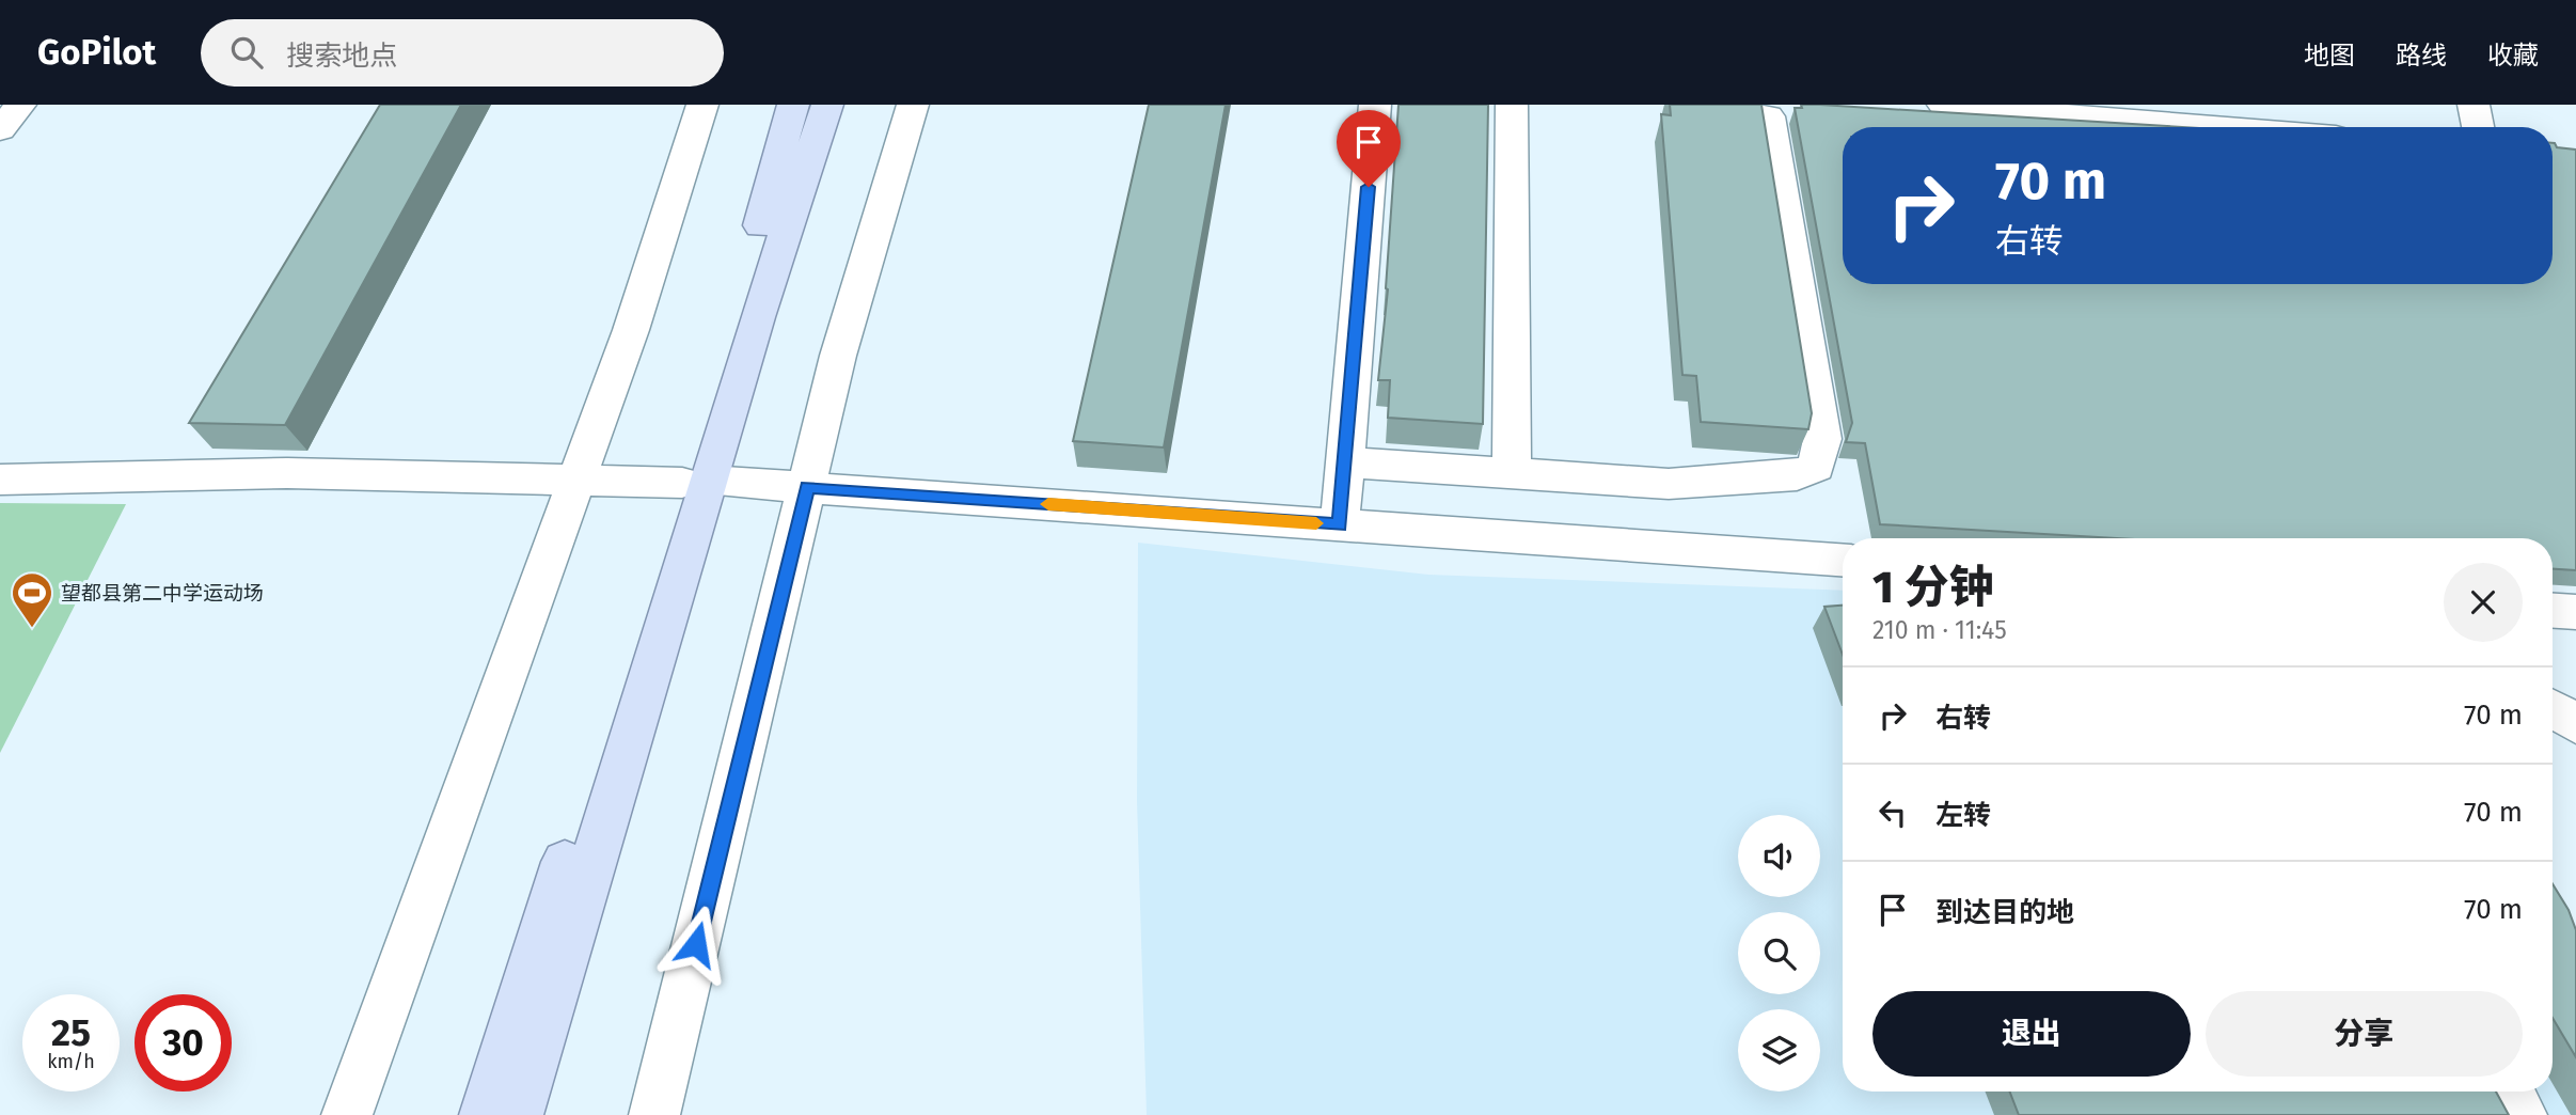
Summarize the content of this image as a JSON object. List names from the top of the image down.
{
  "places": {
    "sports": ["望都县第二中学运动场"]
  },
  "page": {
    "header": "GoPilot",
    "search": "搜索地点",
    "nav": ["地图", "路线", "收藏"],
    "turn": ["70 m", "右转"],
    "heading": ["1 分钟", "210 m · 11:45"],
    "list": [
      {
        "name": "右转",
        "value": "70 m"
      },
      {
        "name": "左转",
        "value": "70 m"
      },
      {
        "name": "到达目的地",
        "value": "70 m"
      }
    ],
    "buttons": ["退出", "分享"],
    "speed": "25 km/h",
    "limit": "30"
  }
}
